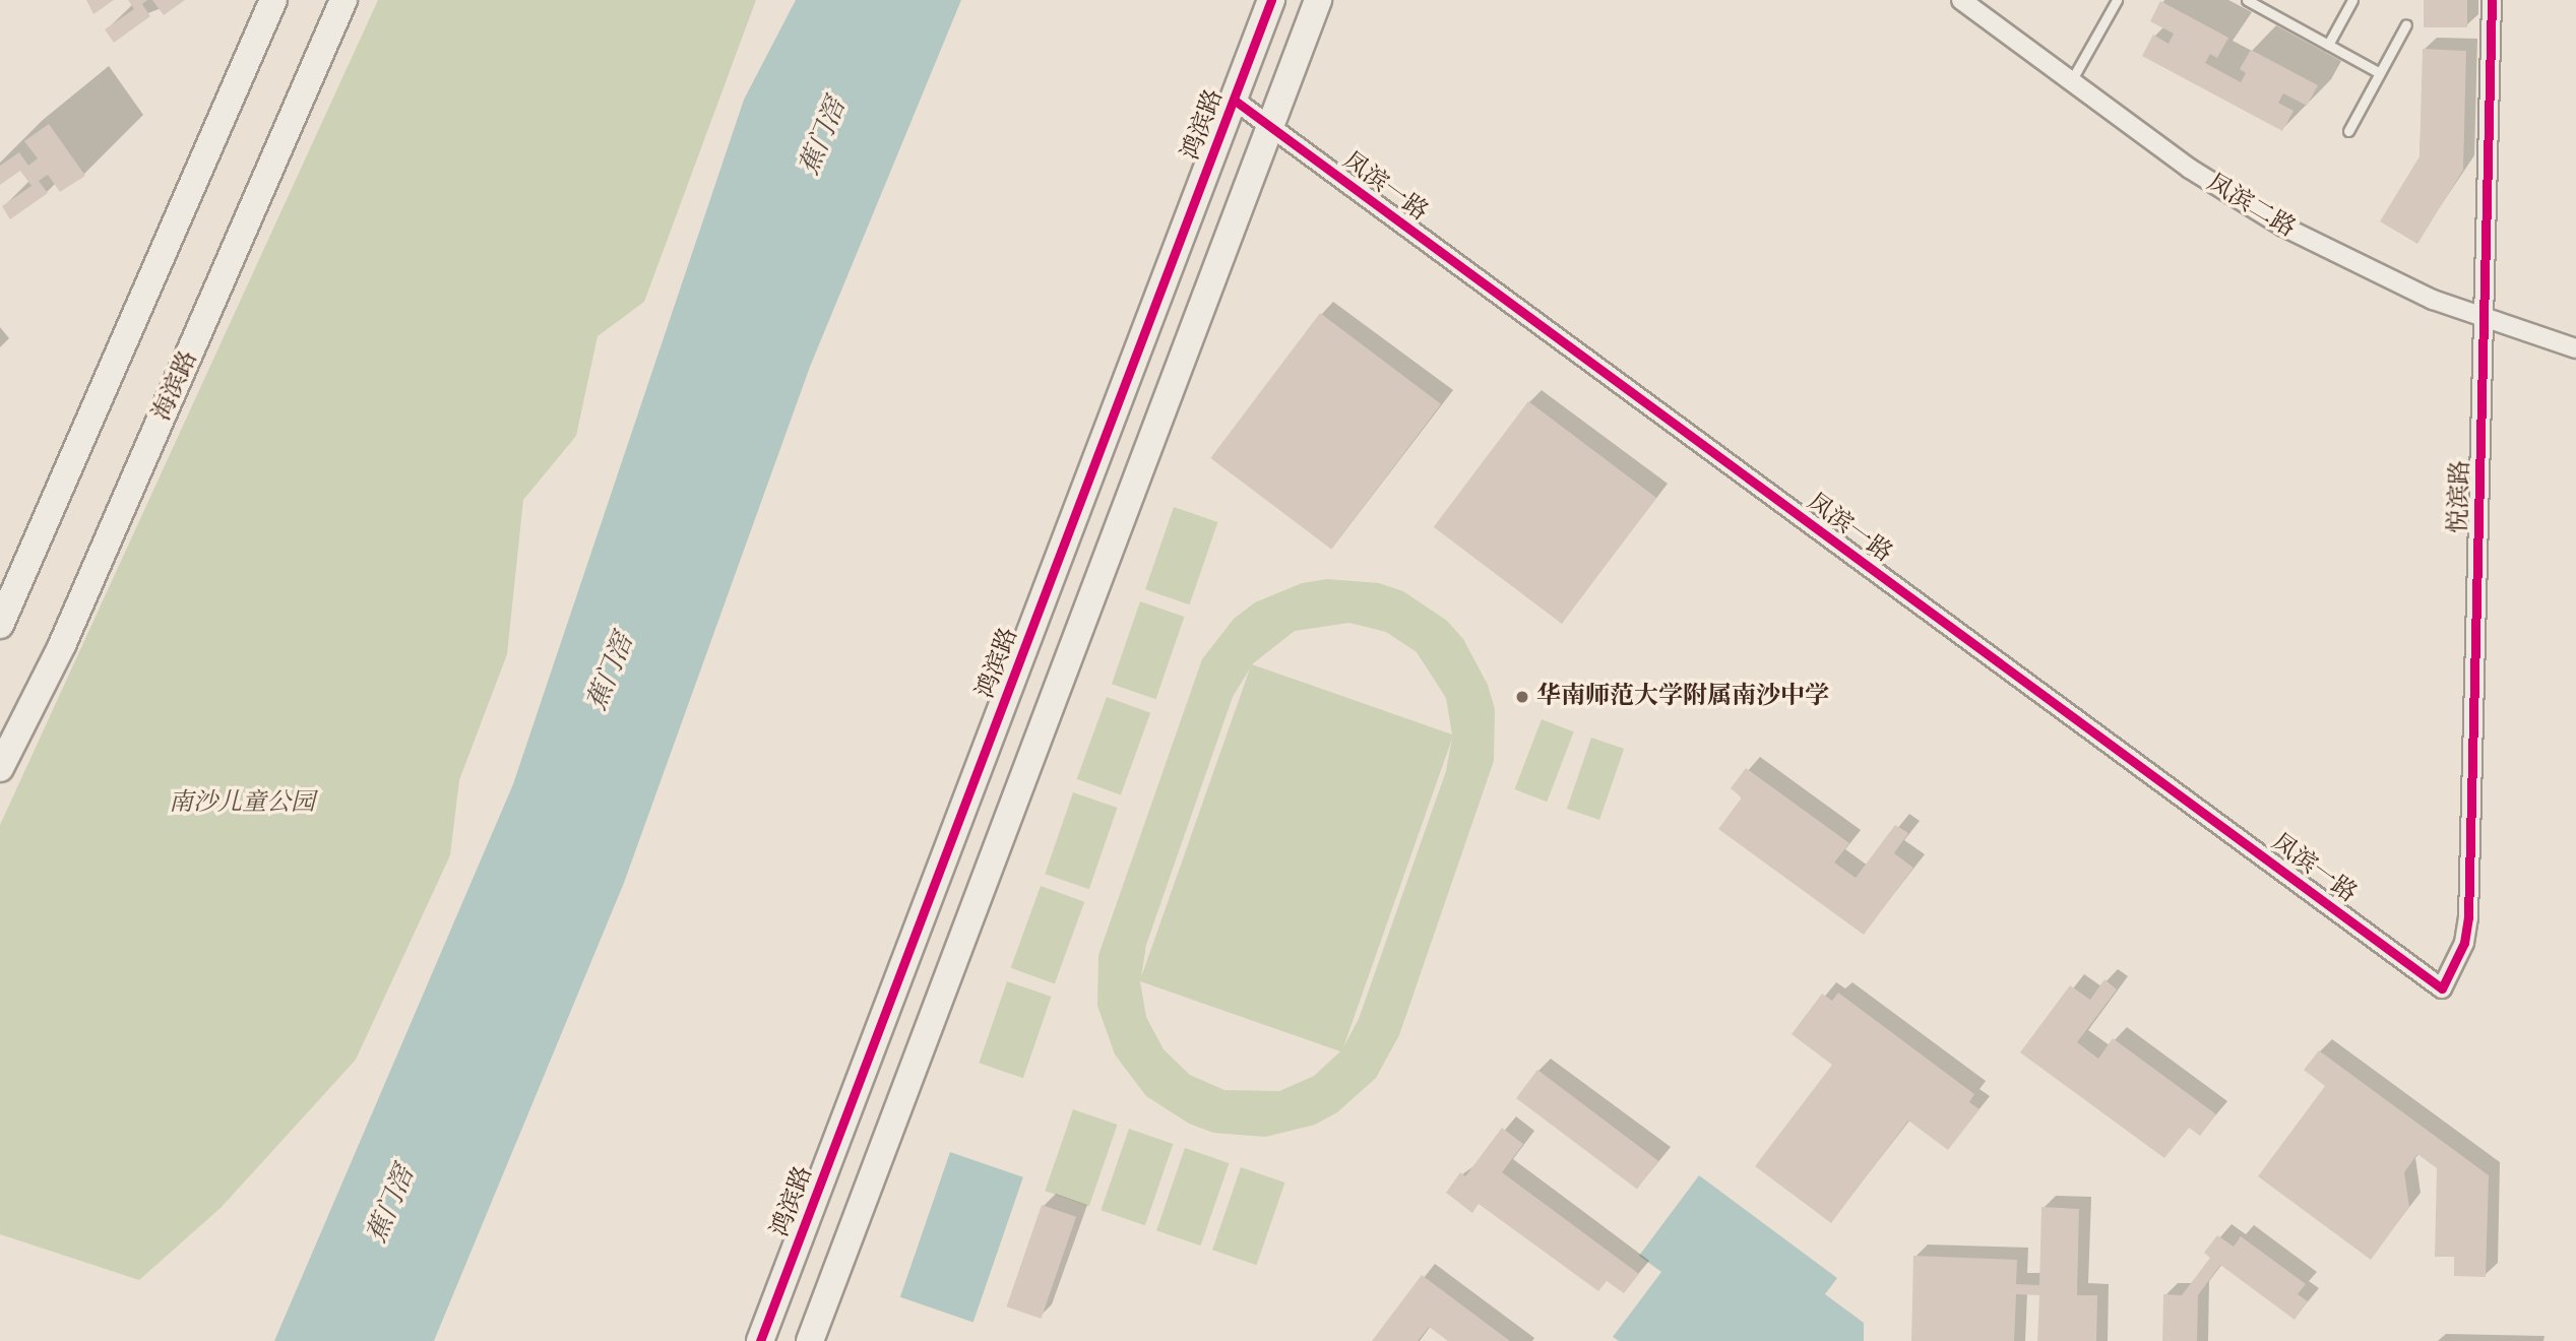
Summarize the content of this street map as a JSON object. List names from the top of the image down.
{
  "streets": {
    "street": [
      "鸿滨路",
      "凤滨一路",
      "凤滨二路",
      "海滨路",
      "悦滨路"
    ]
  },
  "crossings": [
    ["鸿滨路", "凤滨一路"],
    ["凤滨一路", "悦滨路"],
    ["凤滨二路", "悦滨路"]
  ],
  "water": ["蕉门滘"],
  "parks": ["南沙儿童公园"],
  "places": ["华南师范大学附属南沙中学"]
}
